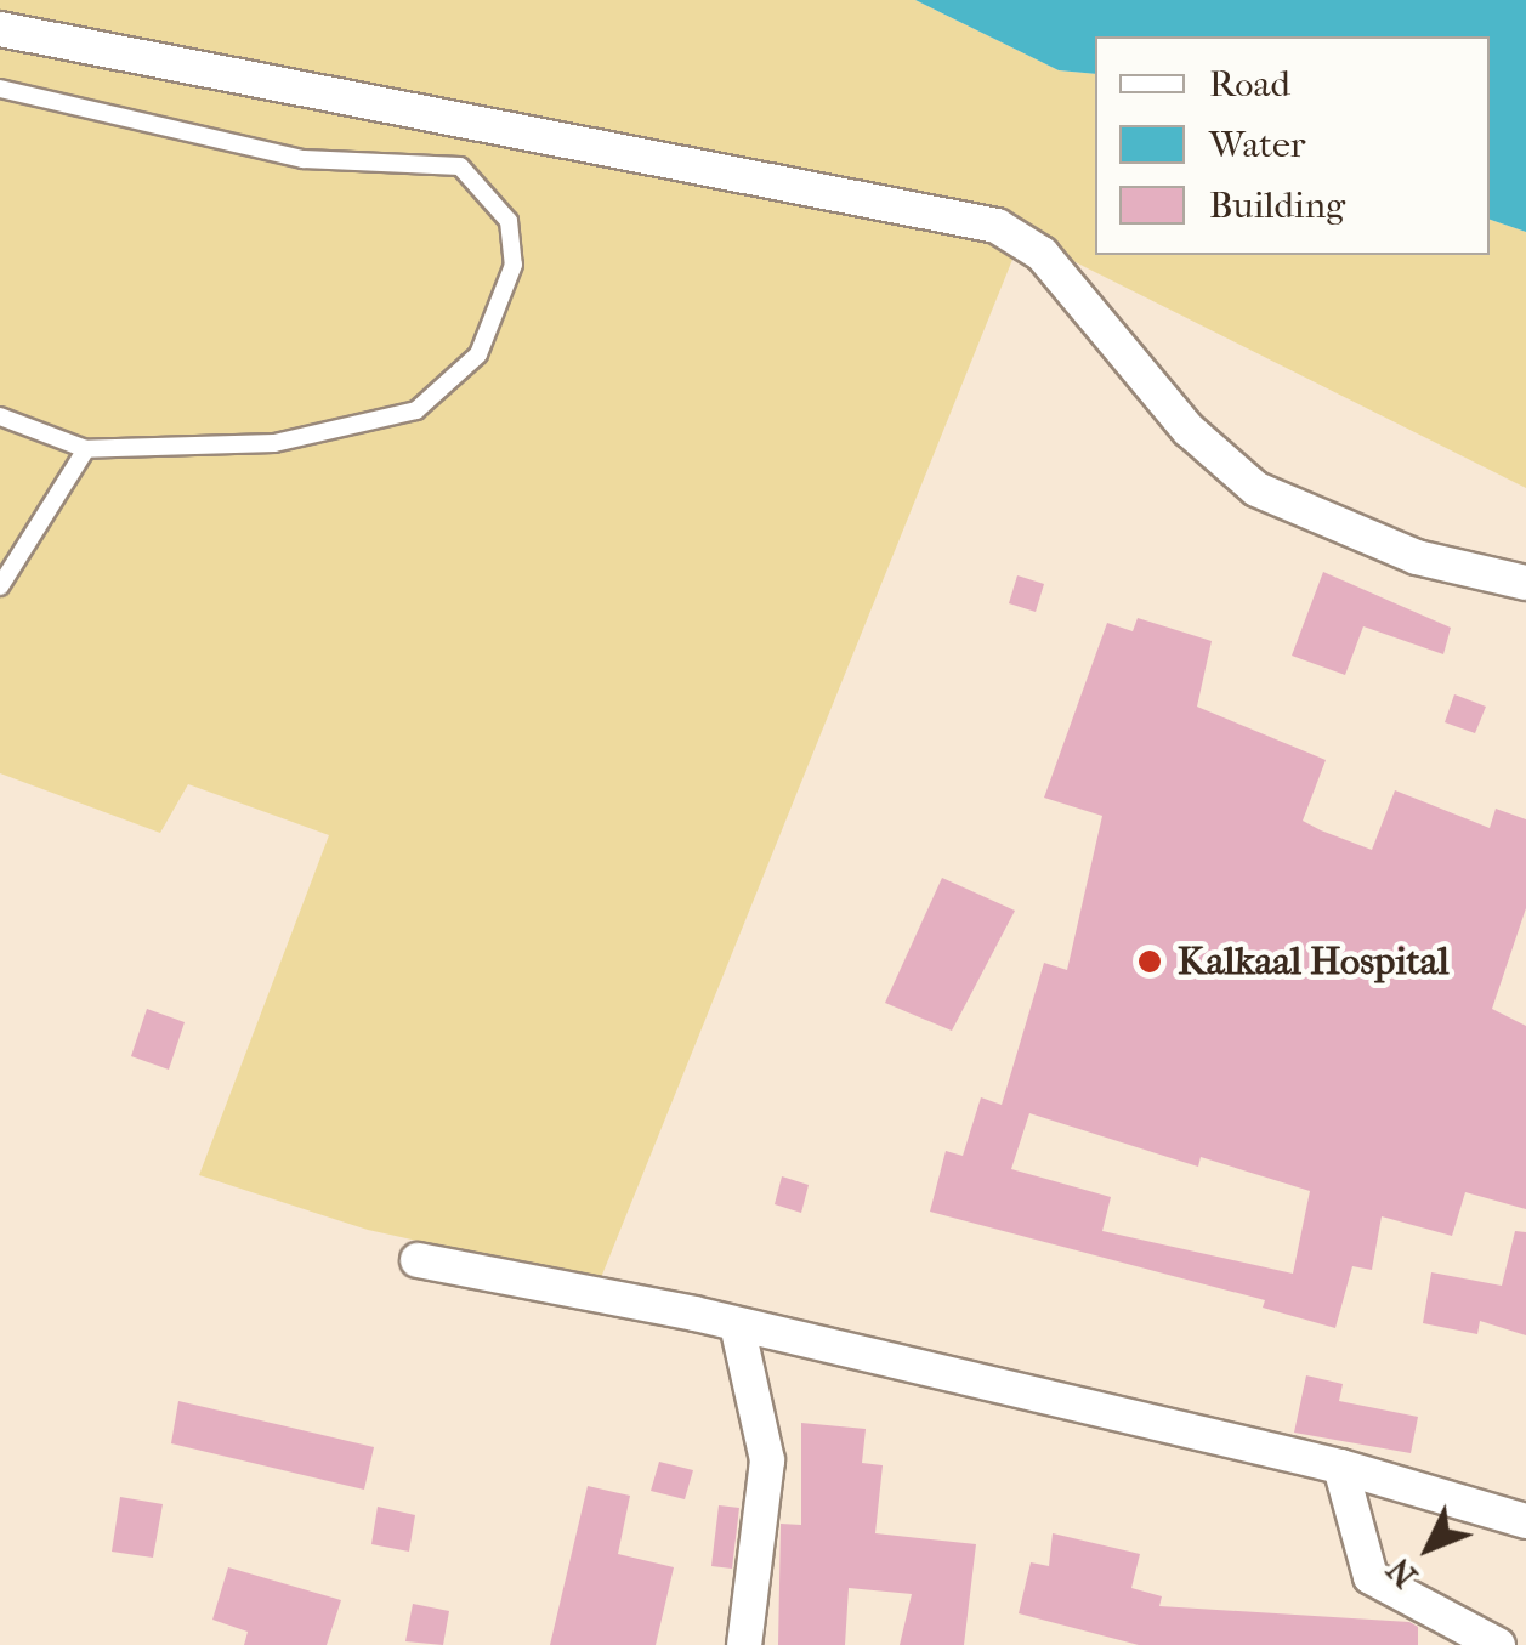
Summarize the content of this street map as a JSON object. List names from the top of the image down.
{
  "places": ["Kalkaal Hospital"],
  "legend": ["Road", "Water", "Building"],
  "north": "bottom left"
}
